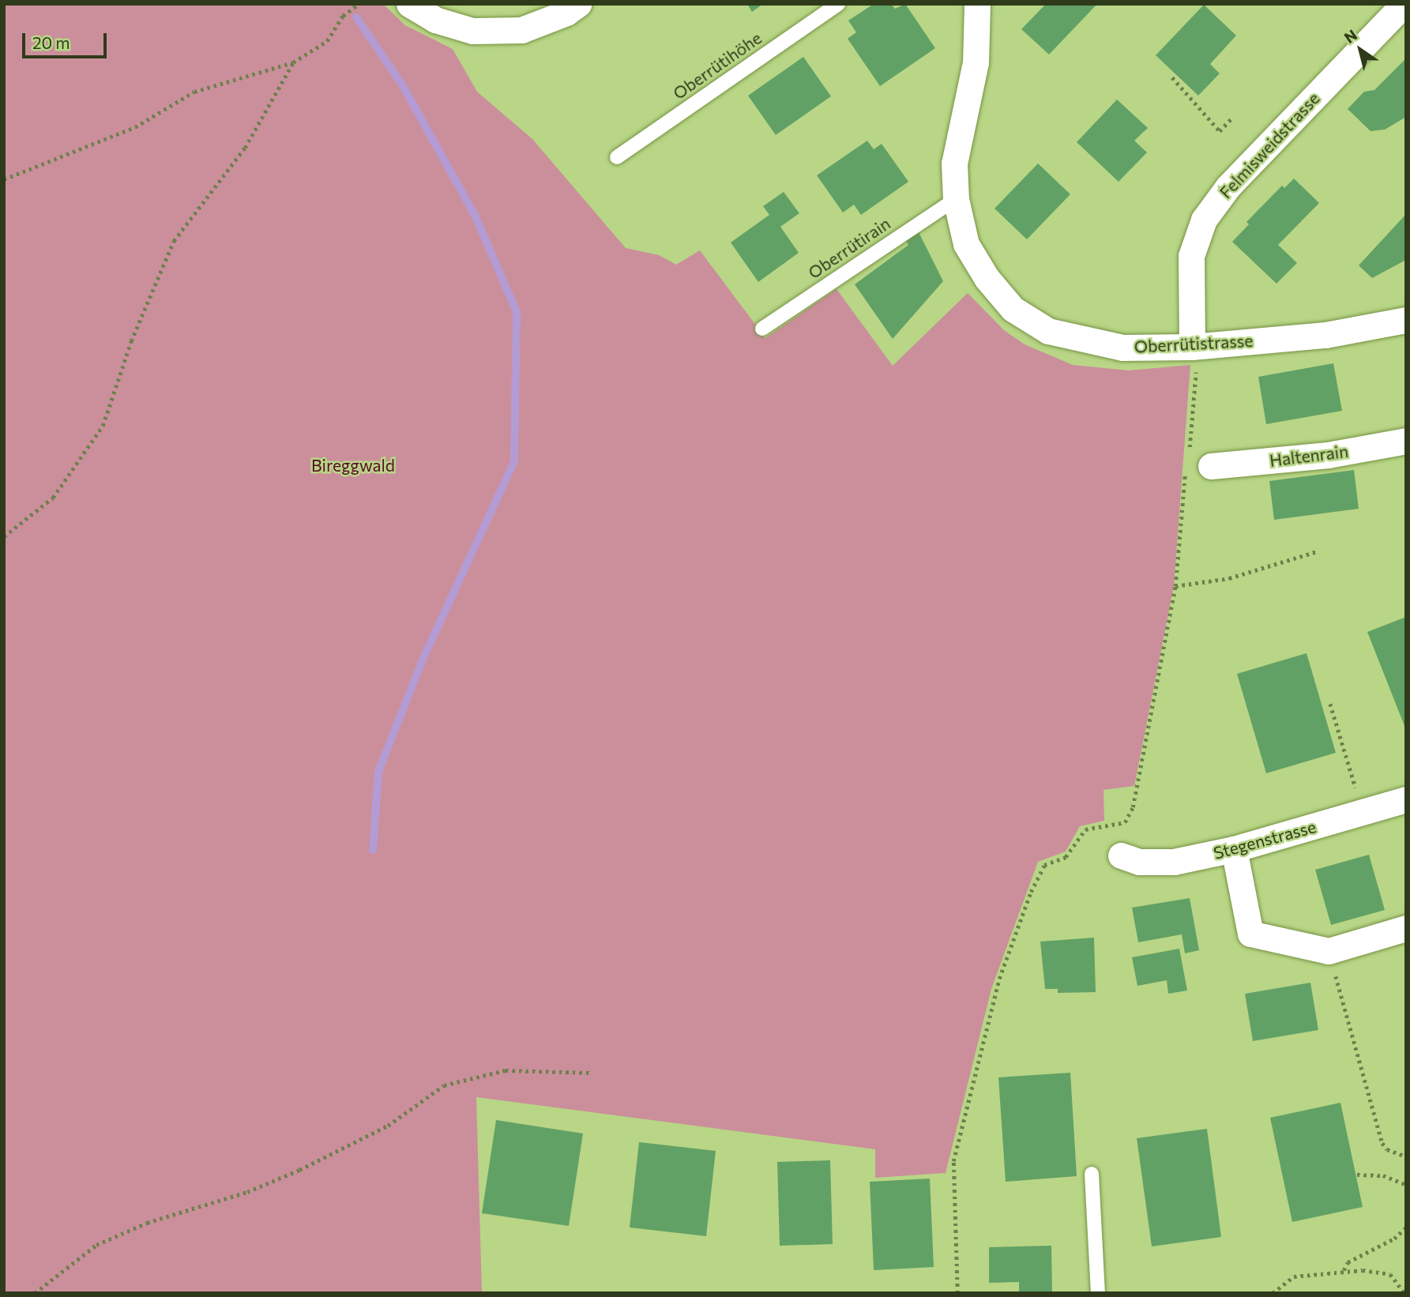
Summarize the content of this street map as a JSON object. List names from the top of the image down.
{
  "streets": {
    "street": [
      "Felmisweidstrasse",
      "Oberrütistrasse",
      "Haltenrain",
      "Stegenstrasse"
    ],
    "lane": ["Oberrütihöhe", "Oberrütirain"]
  },
  "crossings": [
    ["Felmisweidstrasse", "Oberrütistrasse"],
    ["Oberrütirain", "Oberrütistrasse"]
  ],
  "parks": ["Bireggwald"],
  "scale_bar": "20 m",
  "north": "top left"
}
